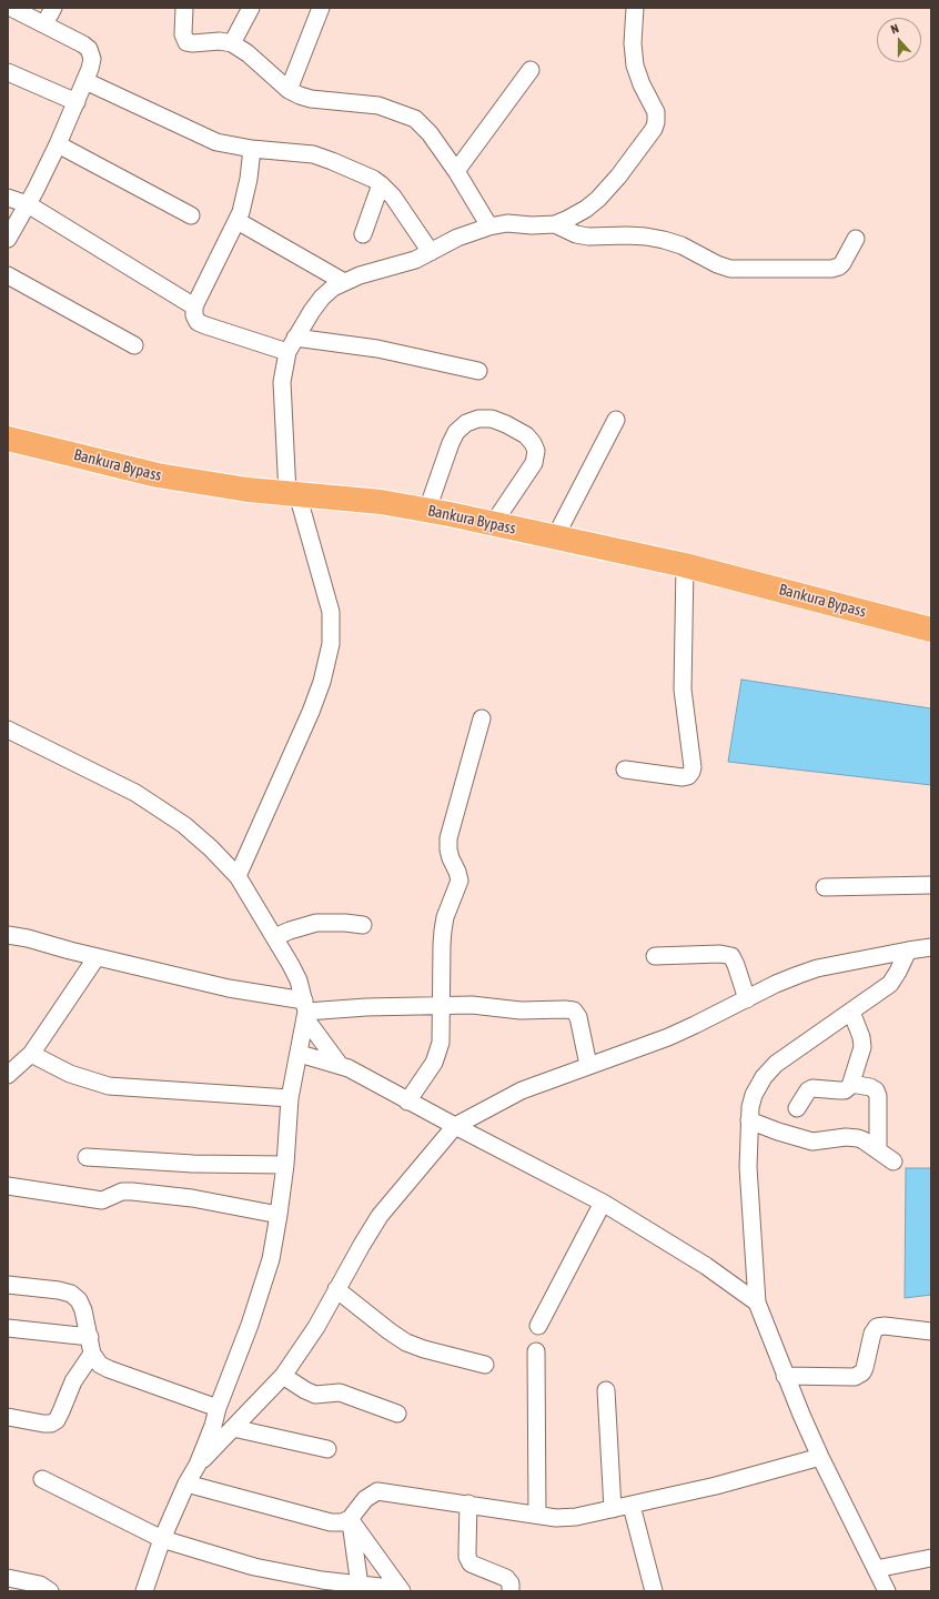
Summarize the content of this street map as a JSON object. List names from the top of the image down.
{
  "streets": {
    "highway": ["Bankura Bypass"]
  },
  "north": "top"
}
